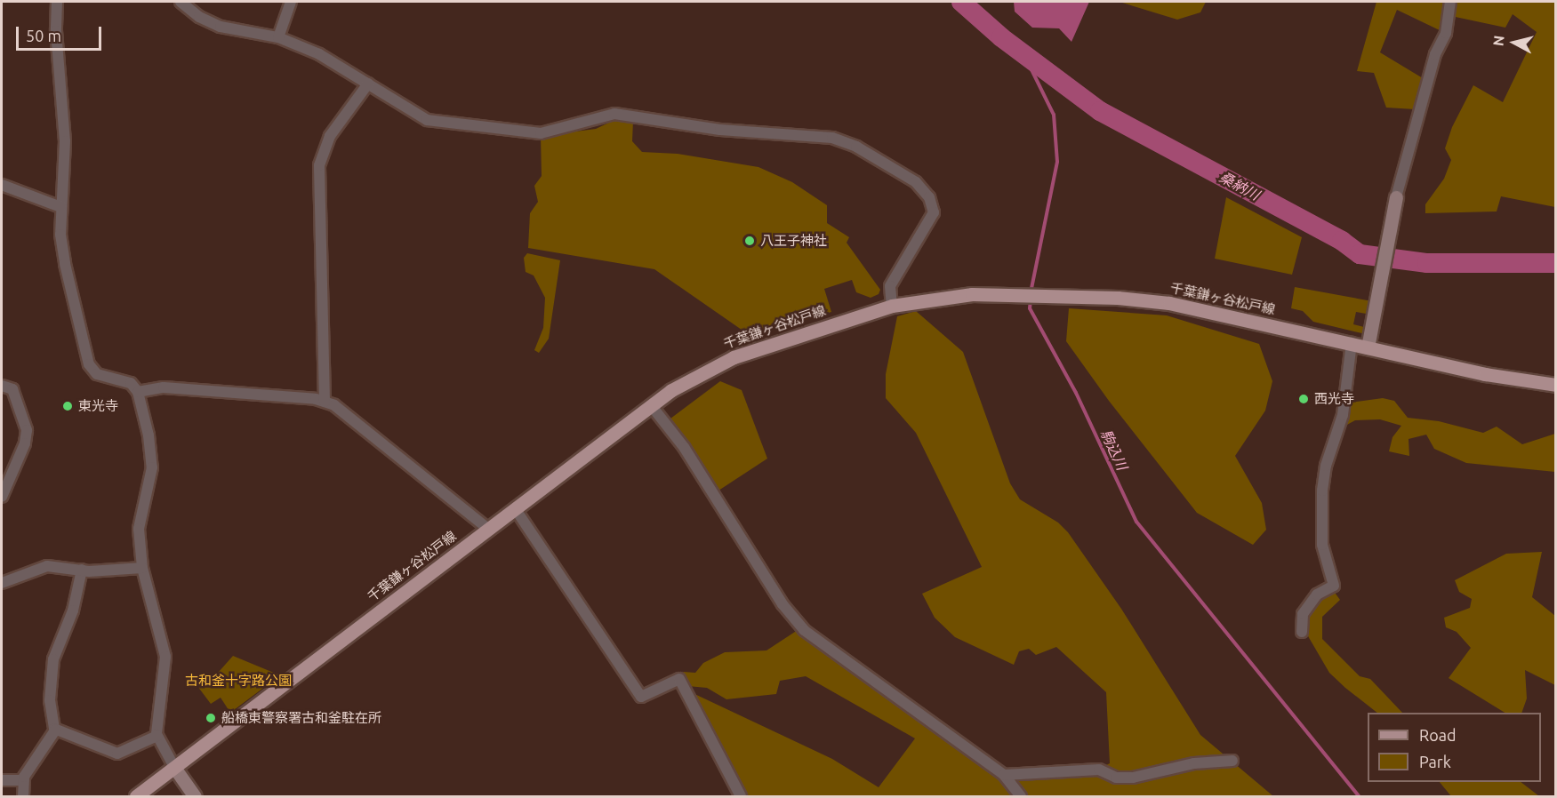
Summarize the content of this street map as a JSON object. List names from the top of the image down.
{
  "streets": {
    "main road": ["千葉鎌ヶ谷松戸線"]
  },
  "water": ["桑納川", "駒込川"],
  "parks": ["古和釜十字路公園"],
  "places": [
    "八王子神社",
    "西光寺",
    "東光寺",
    "船橋東警察署古和釜駐在所"
  ],
  "legend": ["Road", "Park"],
  "scale_bar": "50 m",
  "north": "left"
}
